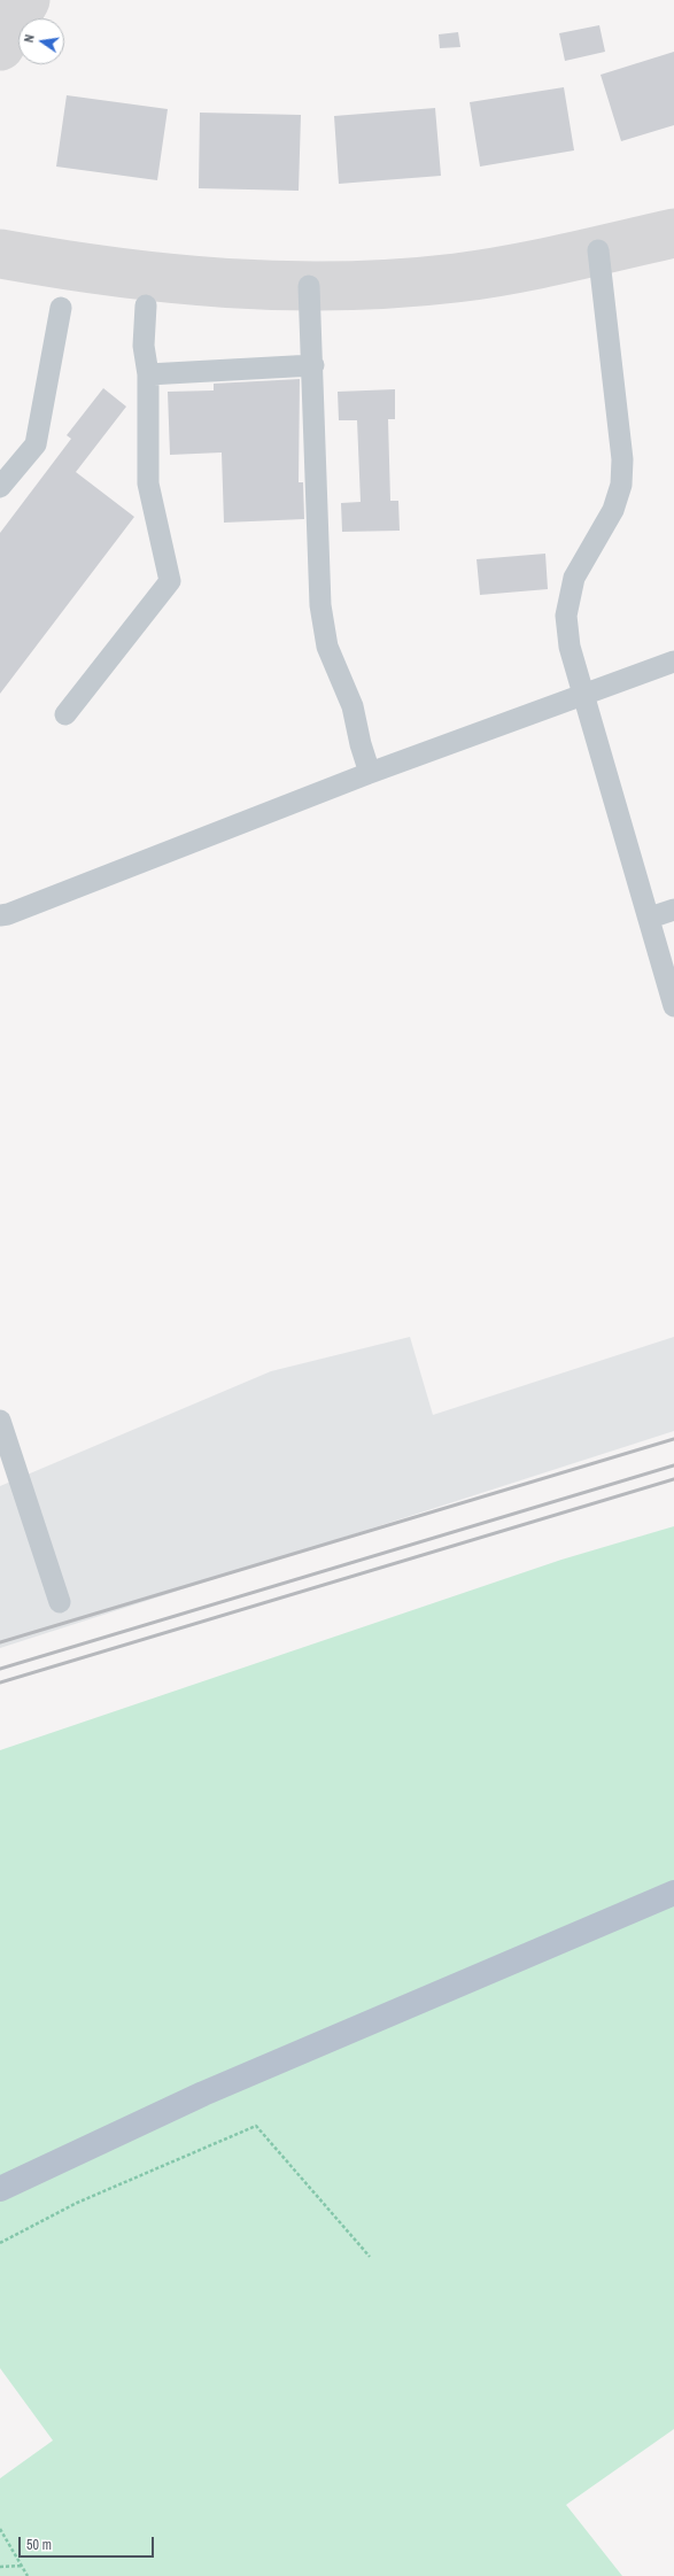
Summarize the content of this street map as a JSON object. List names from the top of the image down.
{
  "scale_bar": "50 m",
  "north": "left"
}
